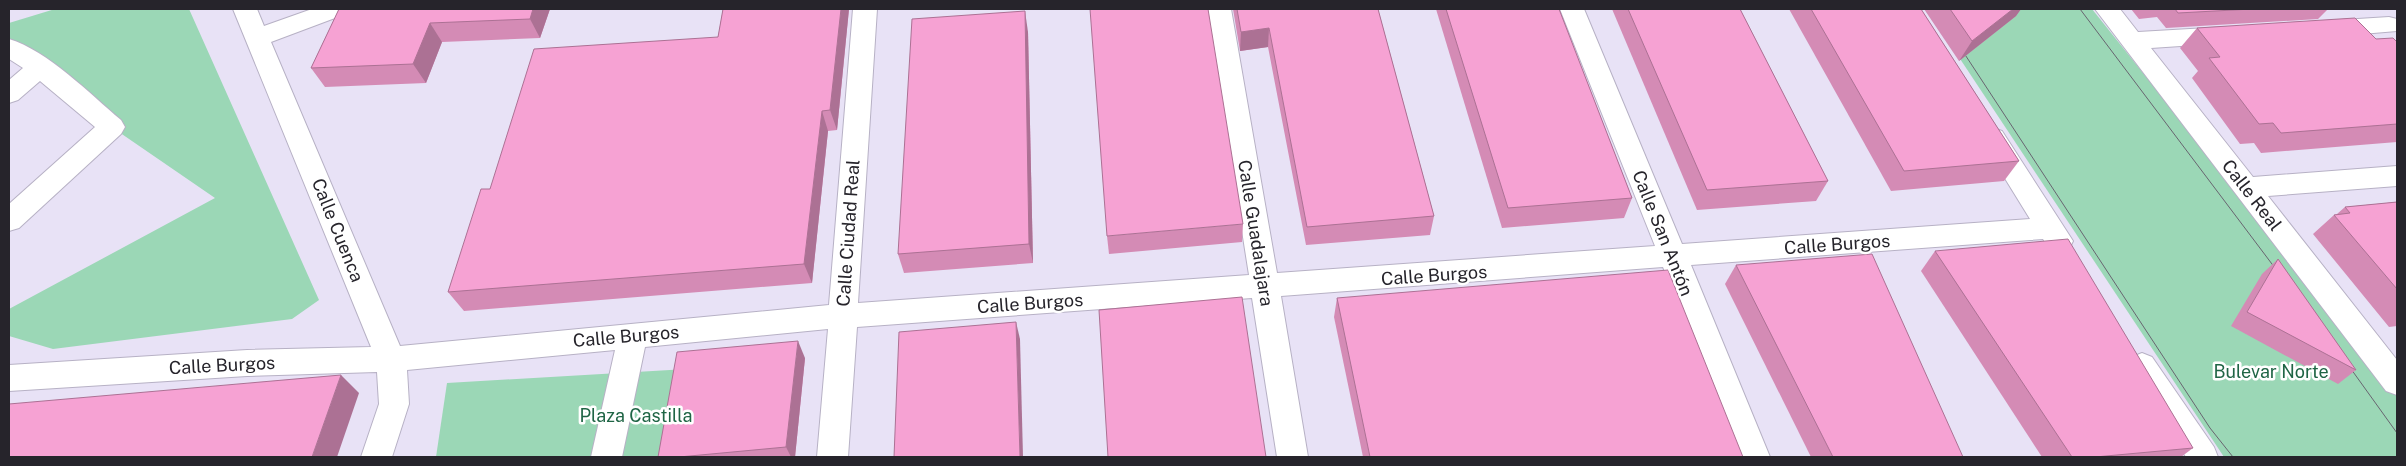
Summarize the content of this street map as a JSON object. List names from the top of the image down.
{
  "streets": {
    "street": [
      "Calle Real",
      "Calle Cuenca",
      "Calle Ciudad Real",
      "Calle Guadalajara",
      "Calle San Antón",
      "Calle Burgos"
    ]
  },
  "crossings": [
    ["Calle Cuenca", "Calle Burgos"],
    ["Calle Ciudad Real", "Calle Burgos"],
    ["Calle Guadalajara", "Calle Burgos"],
    ["Calle San Antón", "Calle Burgos"]
  ],
  "parks": ["Bulevar Norte", "Plaza Castilla"]
}
